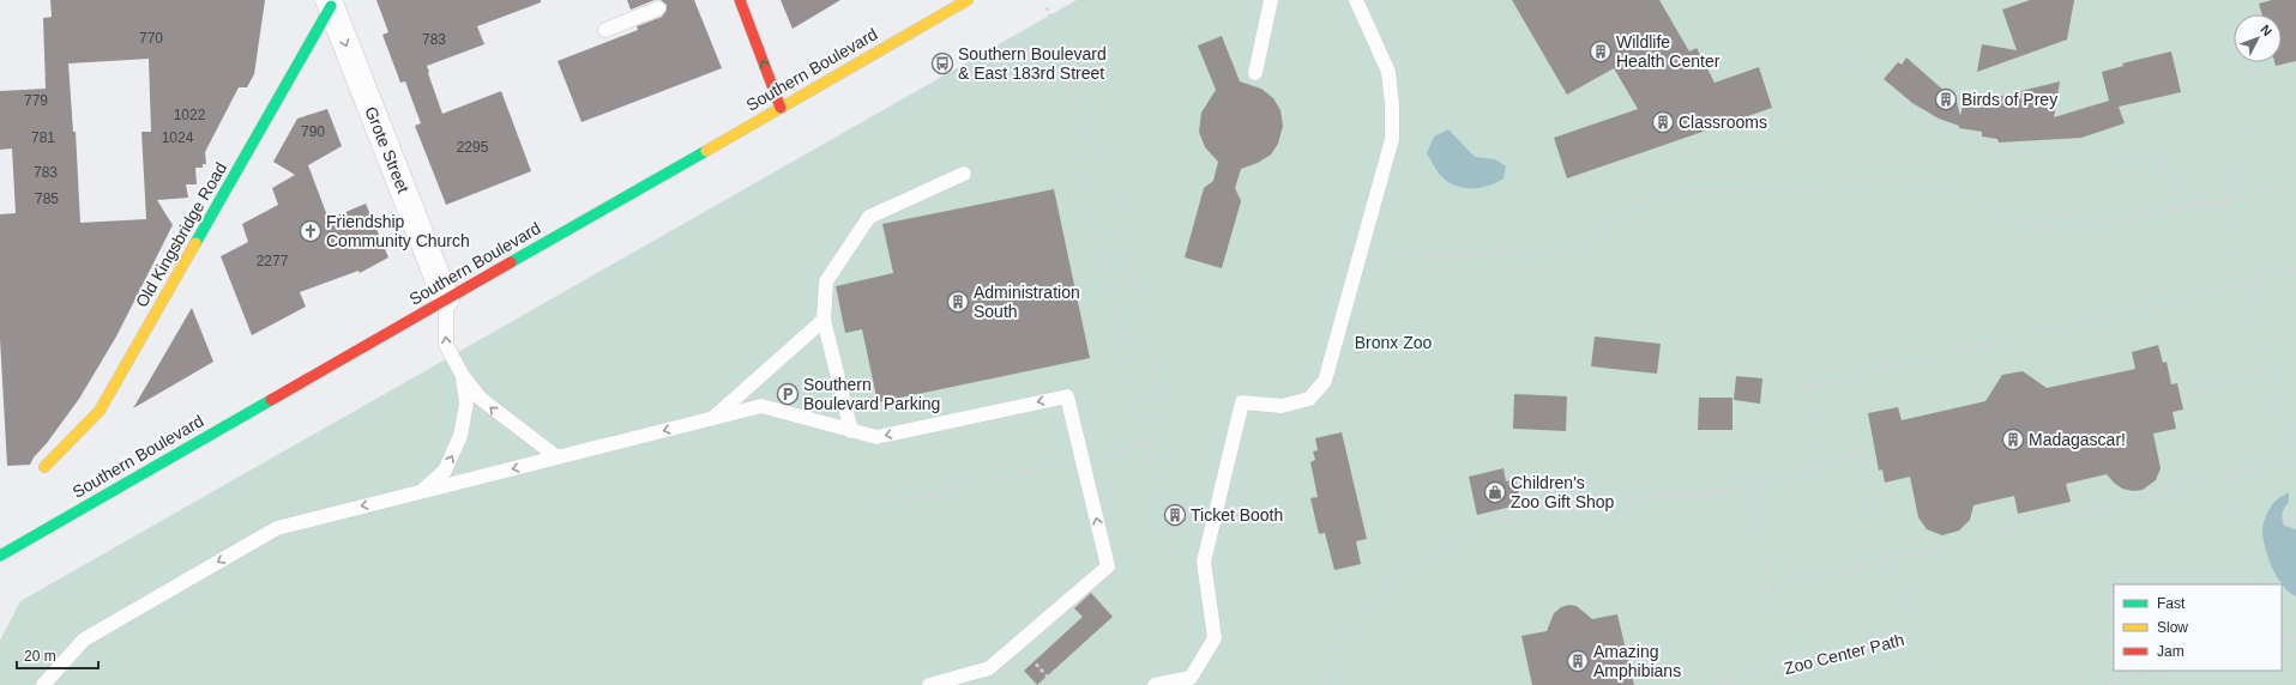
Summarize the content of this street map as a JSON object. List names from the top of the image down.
{
  "streets": {
    "main road": ["Southern Boulevard", "Old Kingsbridge Road"],
    "street": ["Grote Street"],
    "path": ["Zoo Center Path"]
  },
  "crossings": [
    ["Southern Boulevard", "Grote Street"],
    ["Grote Street", "Old Kingsbridge Road"]
  ],
  "one_way": ["Grote Street"],
  "parks": ["Bronx Zoo"],
  "places": {
    "building": [
      "Wildlife Health Center",
      "Birds of Prey",
      "Classrooms",
      "Administration South",
      "Madagascar!",
      "Ticket Booth",
      "Amazing Amphibians"
    ],
    "bus stop": ["Southern Boulevard & East 183rd Street"],
    "church": ["Friendship Community Church"],
    "parking": ["Southern Boulevard Parking"],
    "shop": ["Children's Zoo Gift Shop"]
  },
  "house_numbers": [
    "770",
    "783",
    "779",
    "1022",
    "790",
    "781",
    "1024",
    "2295",
    "783",
    "785",
    "2277"
  ],
  "legend": ["Fast", "Slow", "Jam"],
  "scale_bar": "20 m",
  "north": "top right"
}
